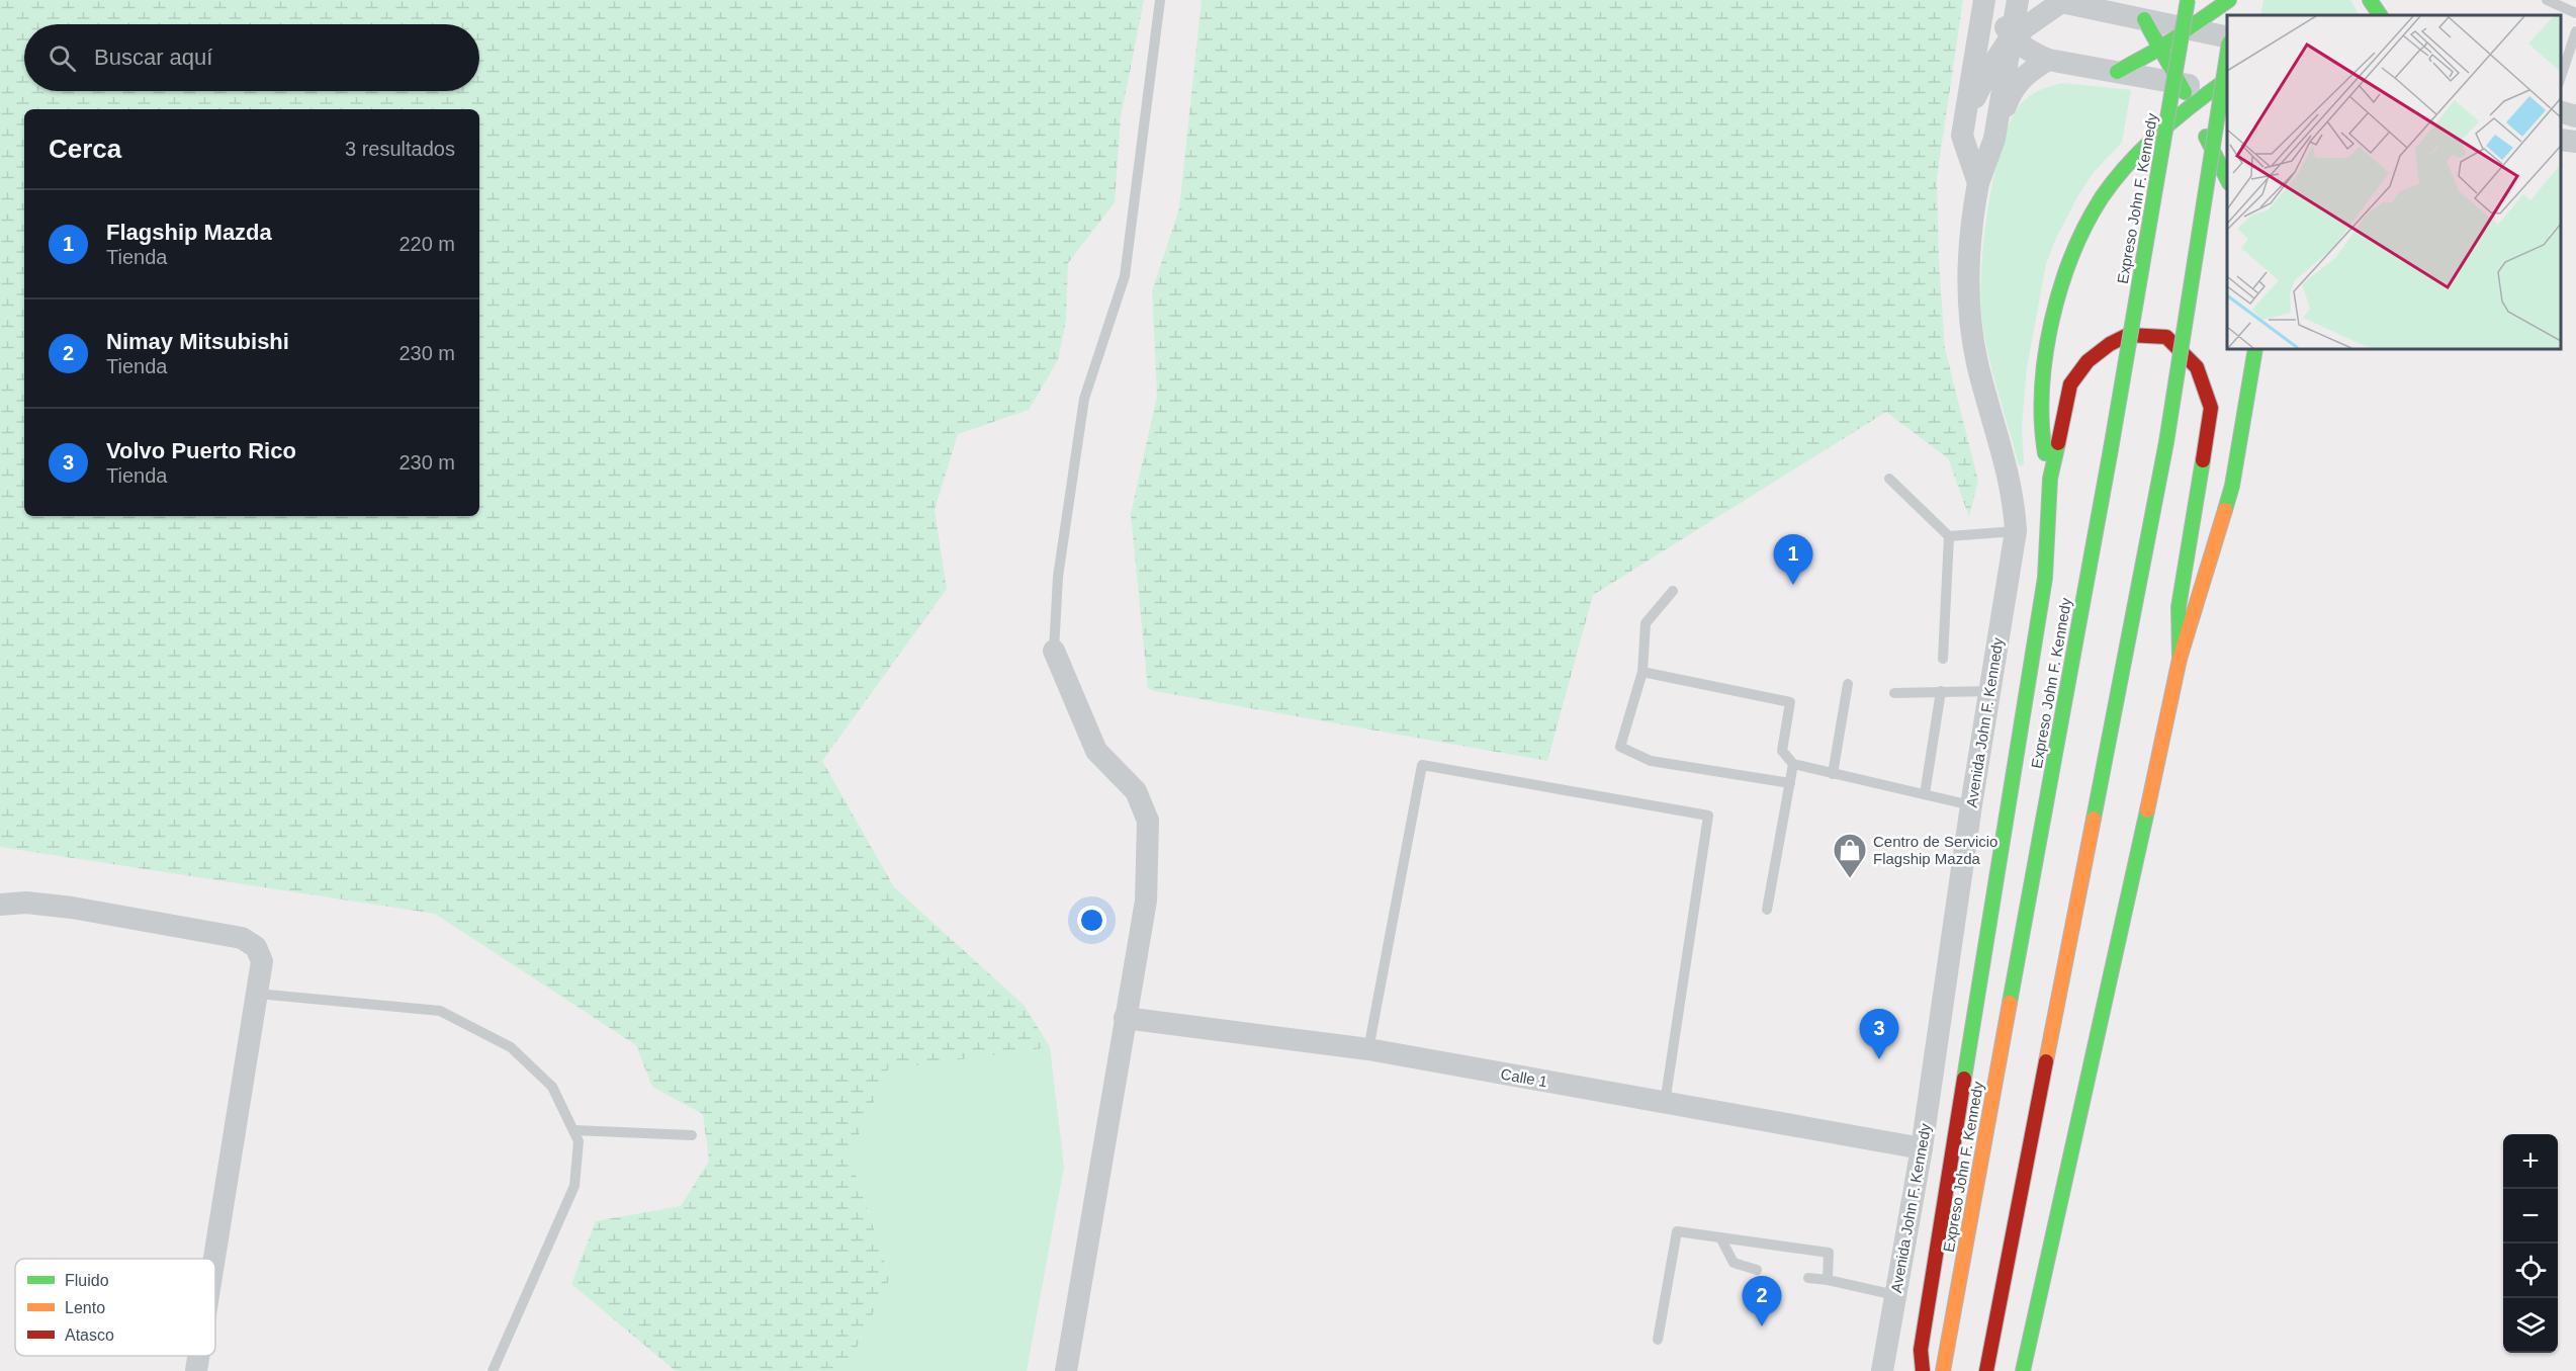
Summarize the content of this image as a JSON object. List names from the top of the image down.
{
  "streets": {
    "highway": ["Expreso John F. Kennedy"],
    "street": ["Avenida John F. Kennedy", "Calle 1"]
  },
  "crossings": [
    ["Avenida John F. Kennedy", "Calle 1"]
  ],
  "places": {
    "shop": ["Centro de Servicio Flagship Mazda"]
  },
  "legend": ["Fluido", "Lento", "Atasco"],
  "page": {
    "search": "Buscar aquí",
    "heading": ["Cerca", "3 resultados"],
    "list": [
      {
        "mark": "1",
        "name": "Flagship Mazda",
        "note": "Tienda",
        "value": "220 m"
      },
      {
        "mark": "2",
        "name": "Nimay Mitsubishi",
        "note": "Tienda",
        "value": "230 m"
      },
      {
        "mark": "3",
        "name": "Volvo Puerto Rico",
        "note": "Tienda",
        "value": "230 m"
      }
    ],
    "pins": ["1", "3", "2"],
    "map_buttons": ["+", "−"]
  }
}
